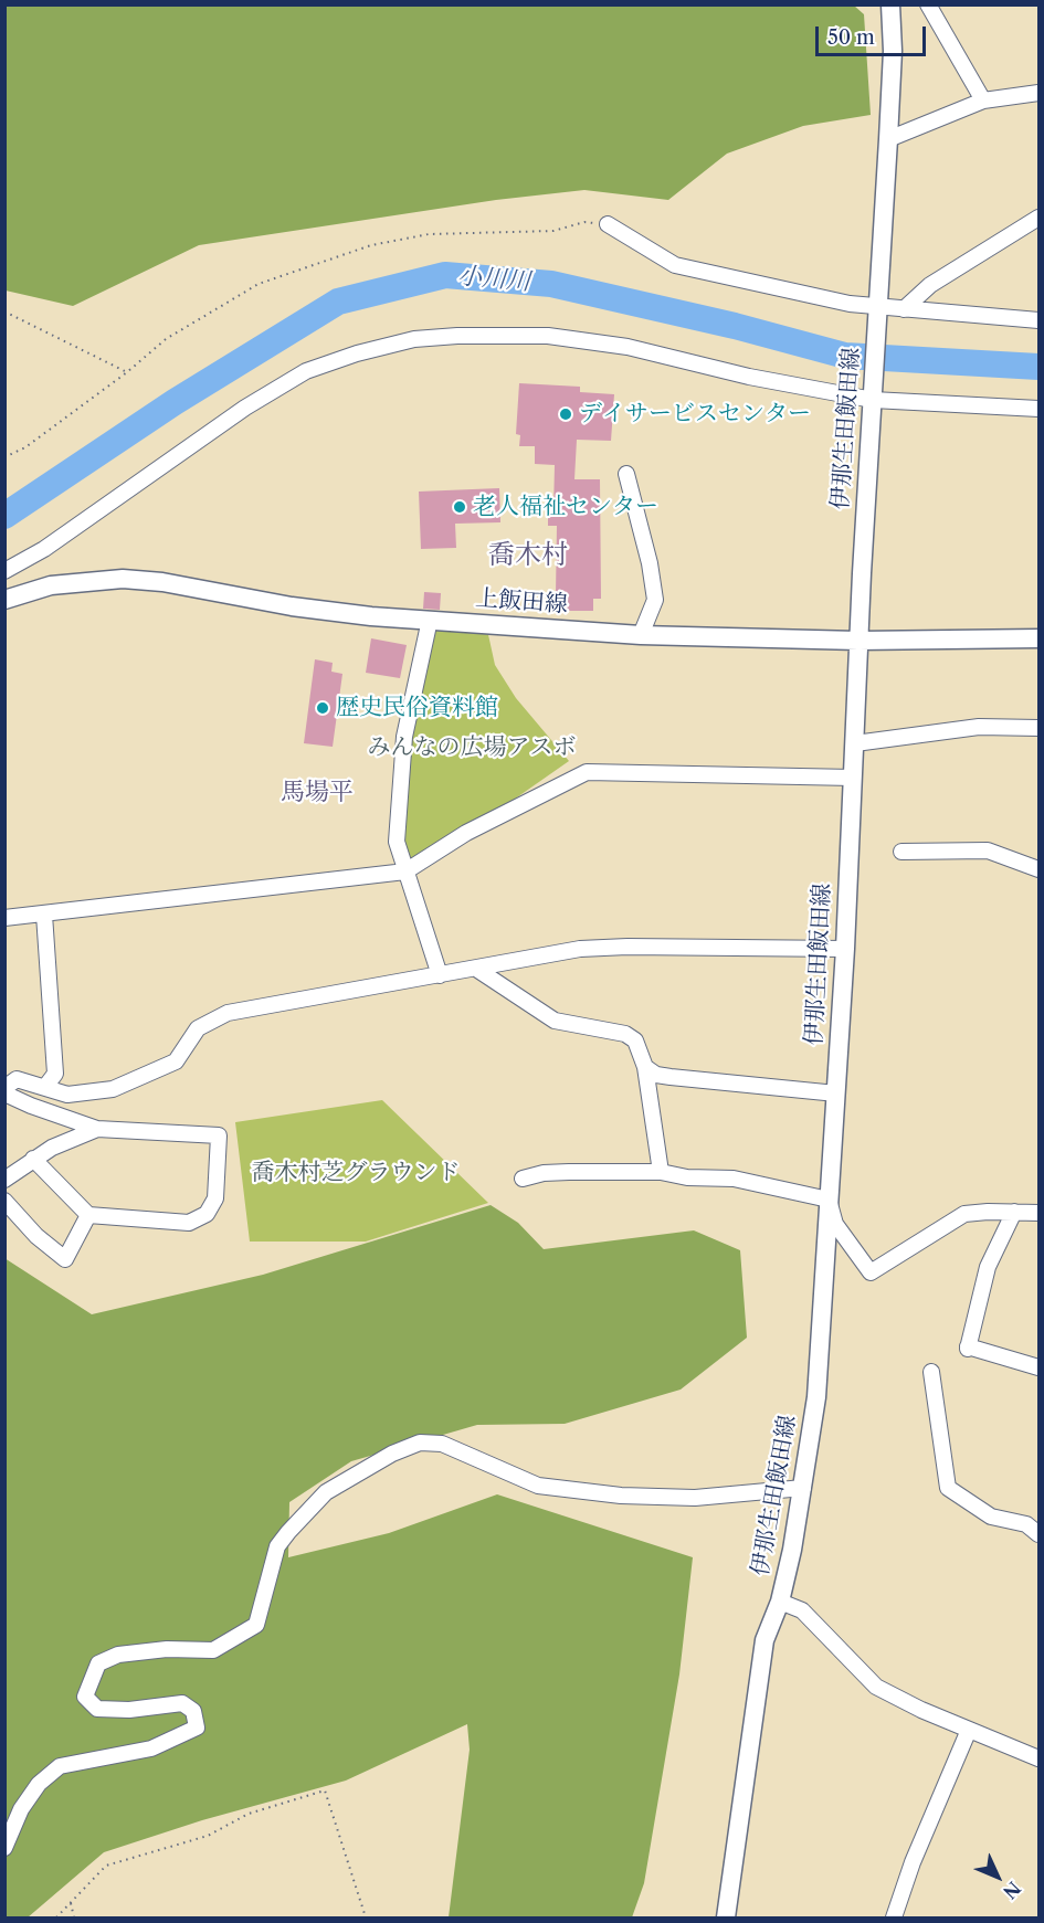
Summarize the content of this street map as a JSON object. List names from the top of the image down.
{
  "streets": {
    "main road": ["伊那生田飯田線", "上飯田線"]
  },
  "crossings": [
    ["伊那生田飯田線", "上飯田線"]
  ],
  "districts": ["喬木村", "馬場平"],
  "water": ["小川川"],
  "parks": ["みんなの広場アスボ", "喬木村芝グラウンド"],
  "places": ["デイサービスセンター", "老人福祉センター", "歴史民俗資料館"],
  "scale_bar": "50 m",
  "north": "bottom right"
}
